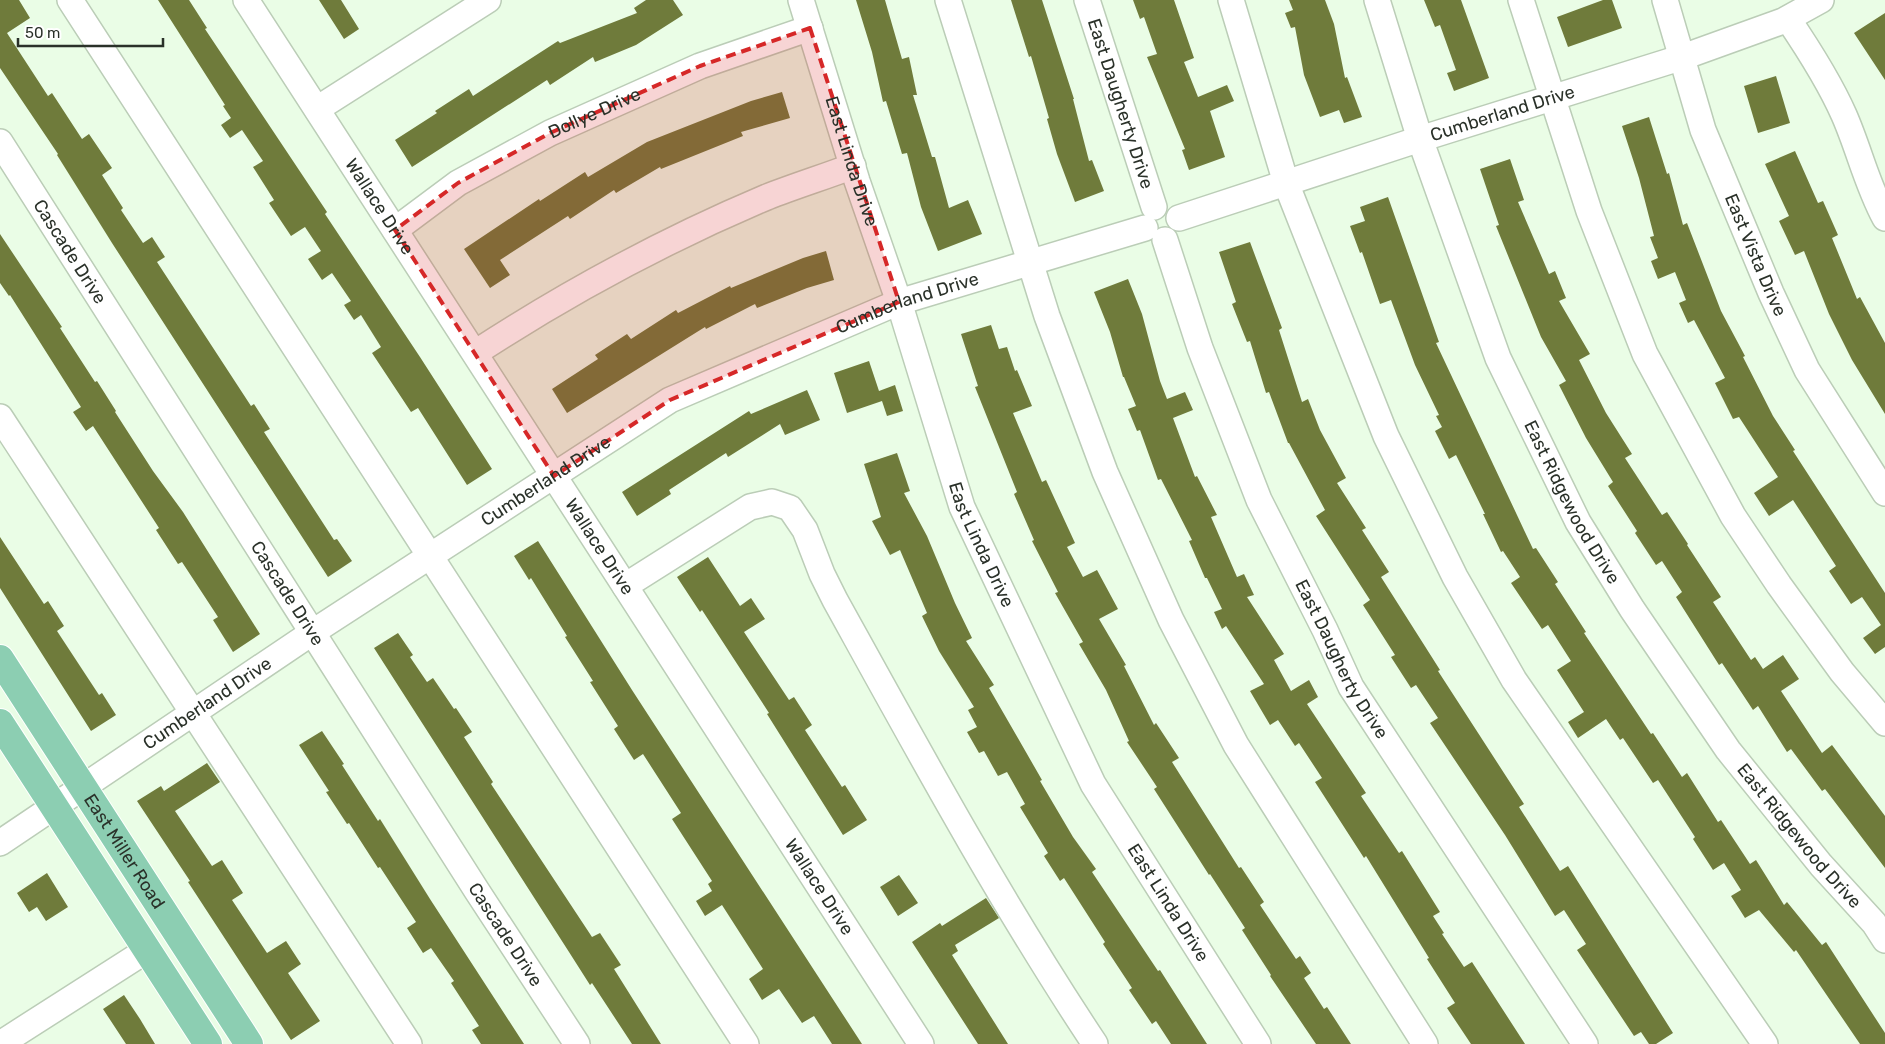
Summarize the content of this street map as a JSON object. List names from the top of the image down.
{
  "streets": {
    "main road": ["East Miller Road"],
    "street": [
      "East Daugherty Drive",
      "Dollye Drive",
      "Cumberland Drive",
      "East Linda Drive",
      "Wallace Drive",
      "Cascade Drive",
      "East Vista Drive",
      "East Ridgewood Drive"
    ]
  },
  "crossings": [
    ["East Daugherty Drive", "Cumberland Drive"],
    ["Dollye Drive", "East Linda Drive"],
    ["Dollye Drive", "Wallace Drive"],
    ["Cumberland Drive", "East Linda Drive"],
    ["Cumberland Drive", "Wallace Drive"],
    ["Cumberland Drive", "Cascade Drive"],
    ["Cumberland Drive", "East Vista Drive"],
    ["Cumberland Drive", "East Ridgewood Drive"],
    ["Cumberland Drive", "East Miller Road"]
  ],
  "scale_bar": "50 m"
}
